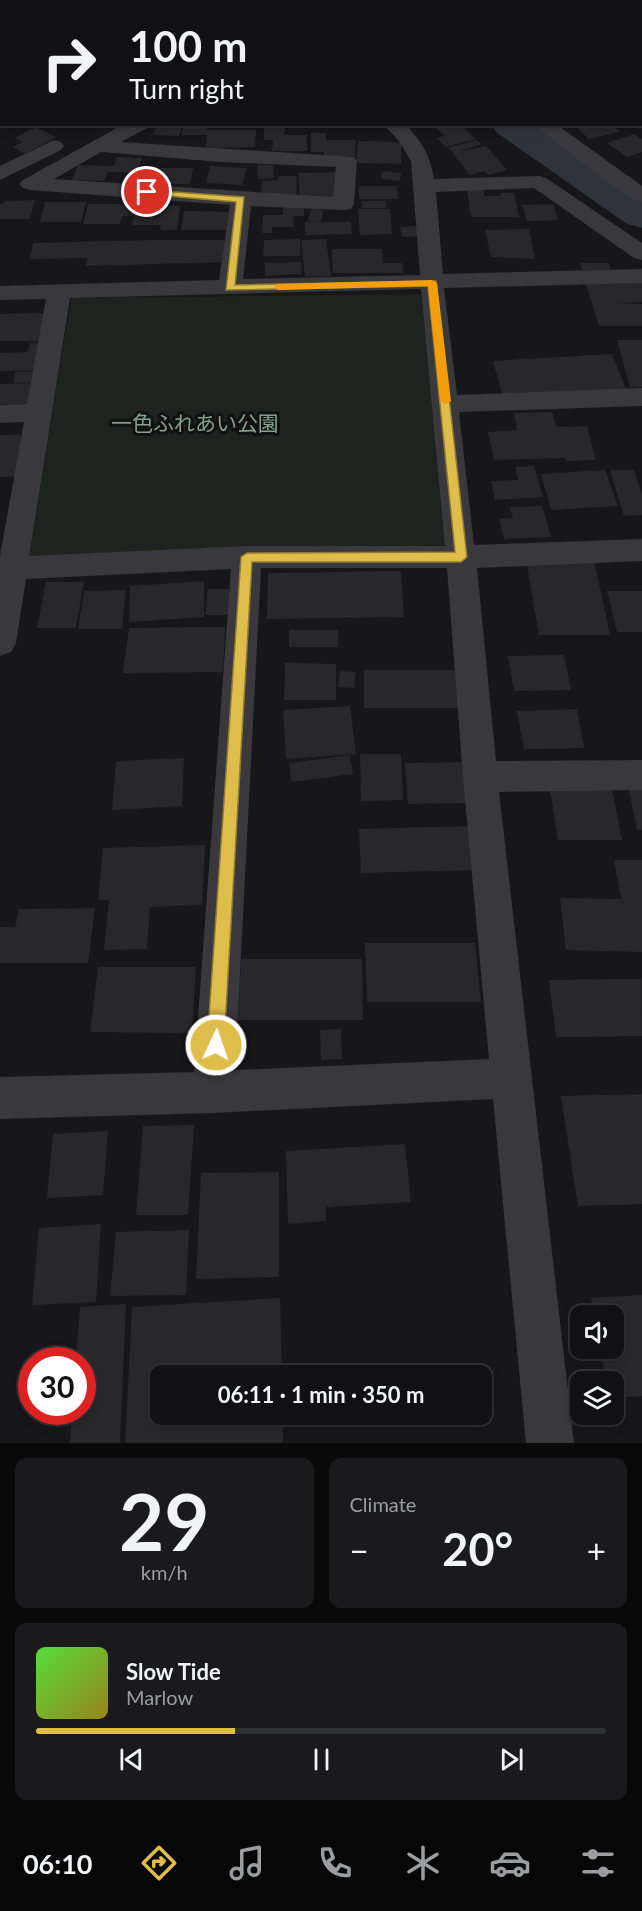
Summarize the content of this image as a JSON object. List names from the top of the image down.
{
  "parks": ["一色ふれあい公園"],
  "page": {
    "turn": ["100 m", "Turn right"],
    "limit": "30",
    "trip": "06:11 · 1 min · 350 m",
    "tile": [
      ["29", "km/h"],
      "Climate"
    ],
    "heat": ["−", "20°", "+"],
    "song": ["Slow Tide", "Marlow"],
    "tabs": "06:10"
  }
}
